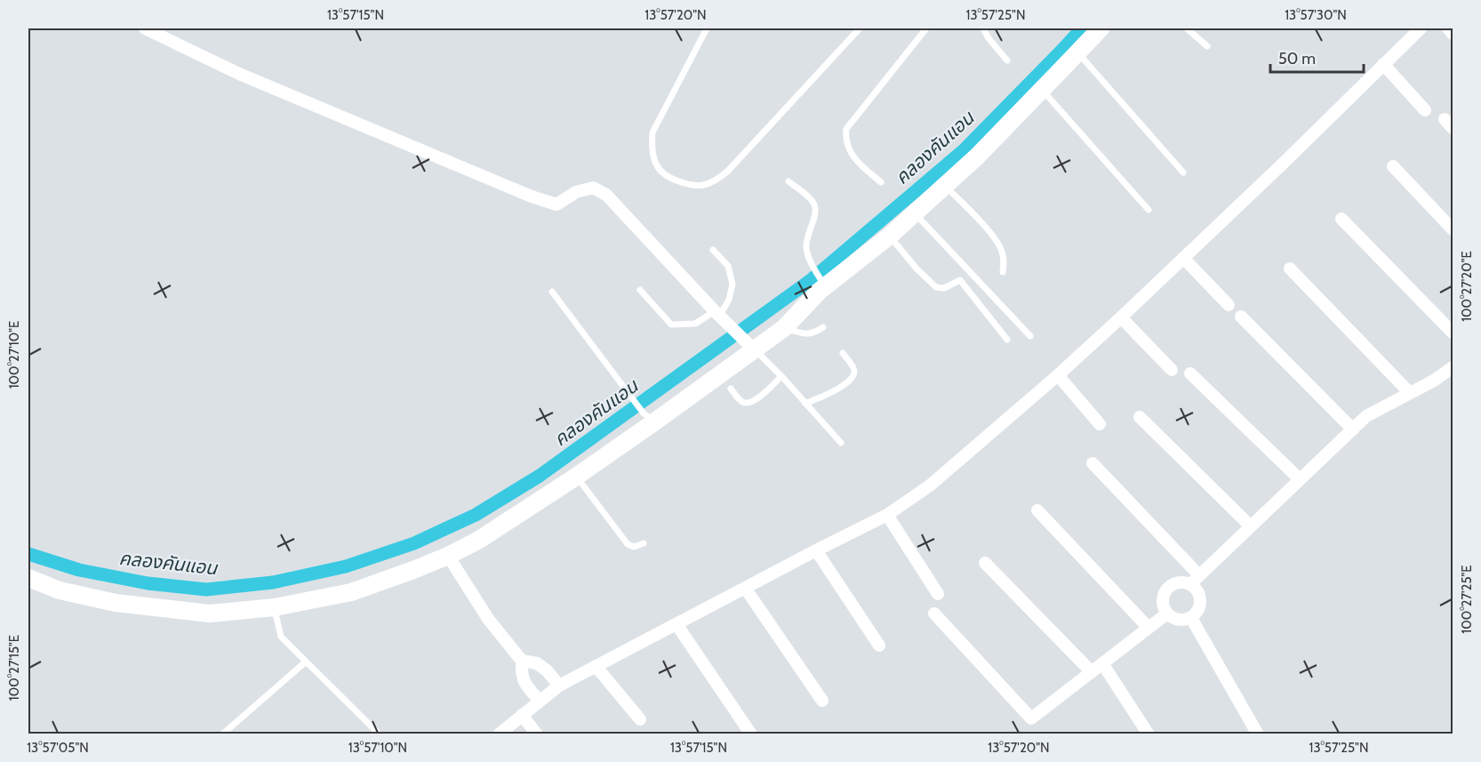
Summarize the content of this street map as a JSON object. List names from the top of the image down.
{
  "water": ["คลองคันแอน"],
  "scale_bar": "50 m",
  "coordinates": [
    "13°57'15\"N",
    "13°57'20\"N",
    "13°57'25\"N",
    "13°57'30\"N",
    "100°27'20\"E",
    "100°27'10\"E",
    "100°27'25\"E",
    "100°27'15\"E",
    "13°57'05\"N",
    "13°57'10\"N"
  ]
}
